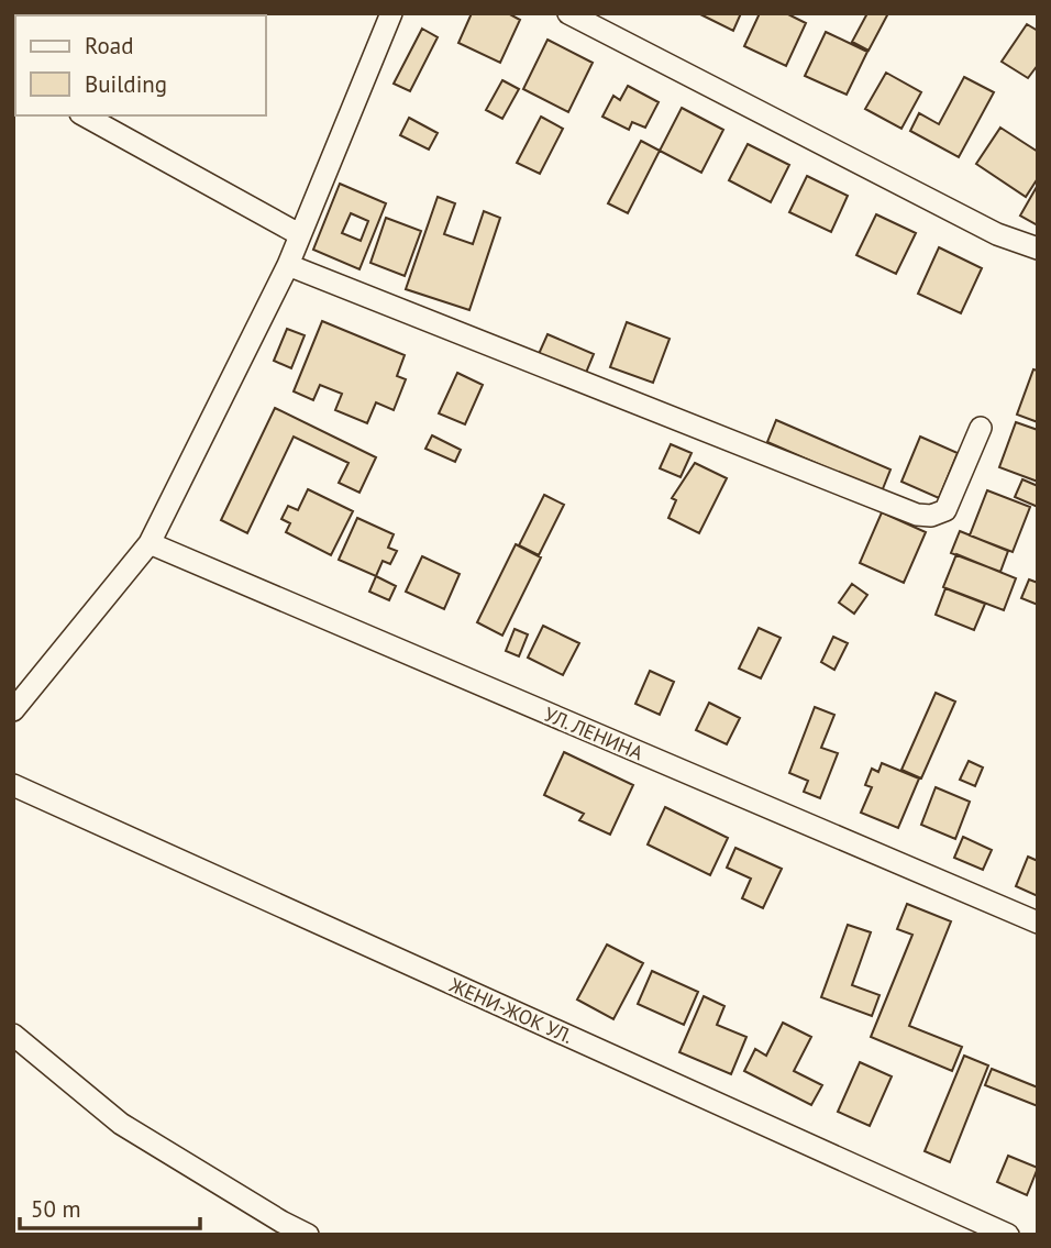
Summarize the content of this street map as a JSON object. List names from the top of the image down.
{
  "streets": {
    "street": ["УЛ. ЛЕНИНА", "ЖЕНИ-ЖОК УЛ."]
  },
  "legend": ["Road", "Building"],
  "scale_bar": "50 m"
}
